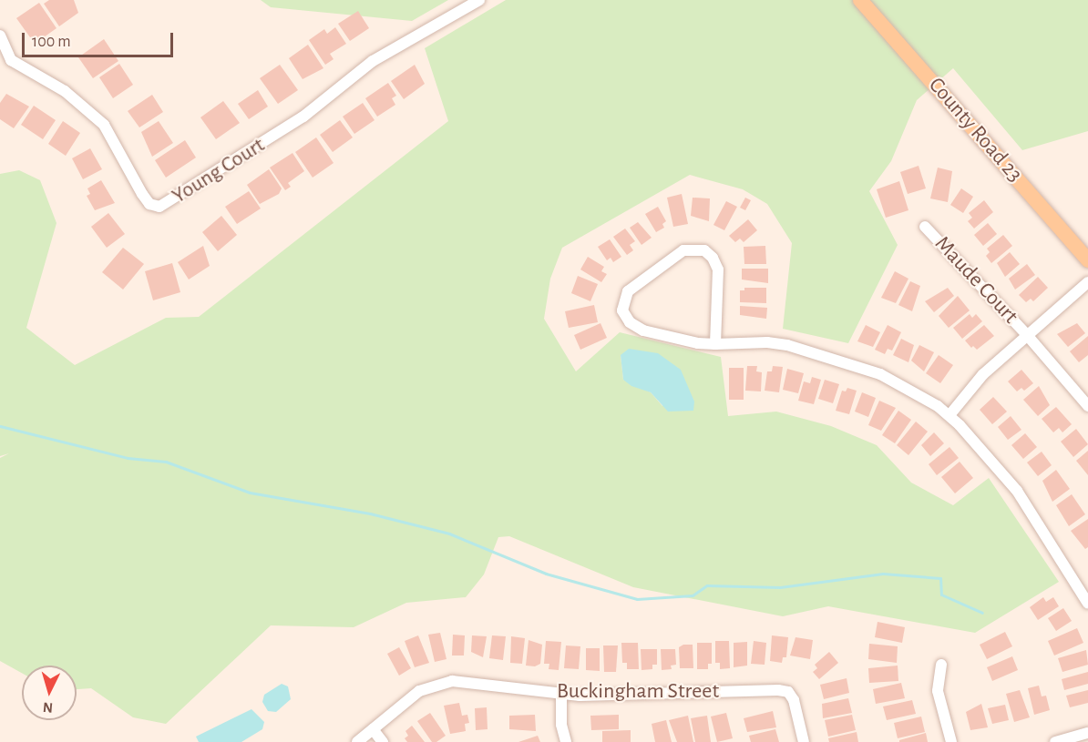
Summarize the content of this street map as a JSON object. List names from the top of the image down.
{
  "streets": {
    "main road": ["County Road 23"],
    "street": ["Young Court", "Maude Court", "Buckingham Street"]
  },
  "scale_bar": "100 m",
  "north": "bottom"
}
